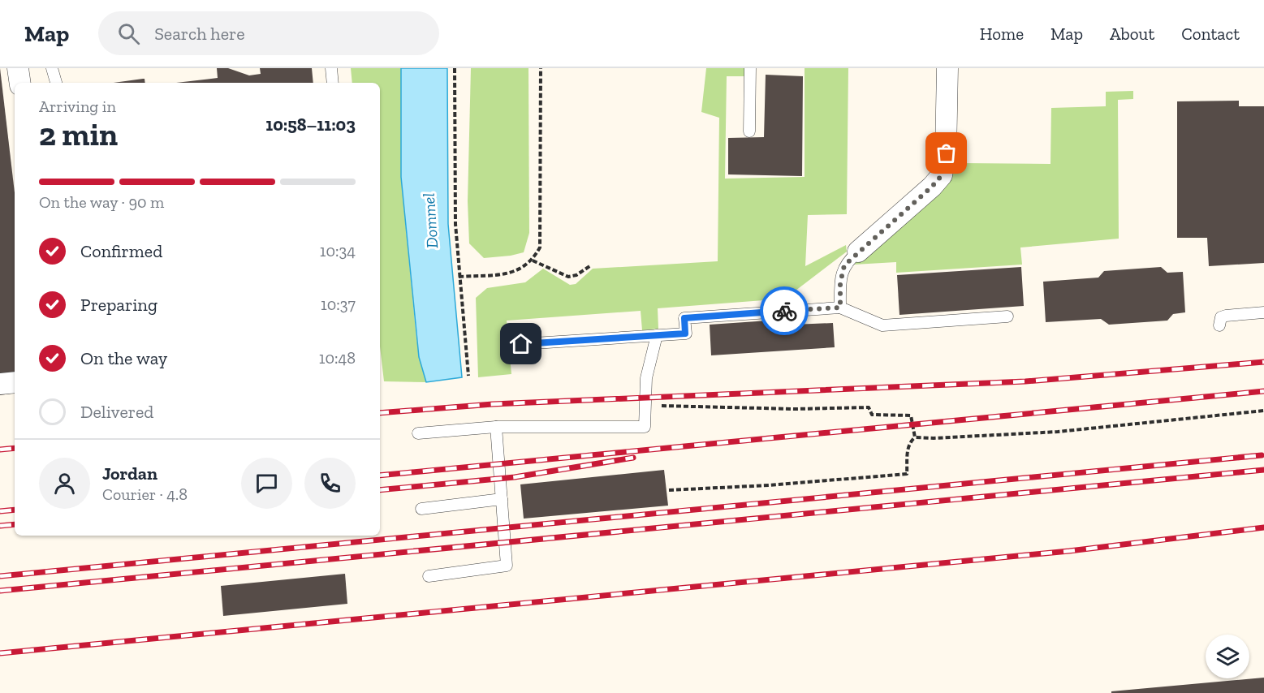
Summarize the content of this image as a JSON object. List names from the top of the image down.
{
  "water": ["Dommel"],
  "page": {
    "header": "Map",
    "search": "Search here",
    "nav": [
      "Home",
      "Map",
      "About",
      "Contact"
    ],
    "heading": ["2 min", "Arriving in", "10:58–11:03"],
    "panel": ["Jordan", "Courier · 4.8"],
    "bar": "On the way · 90 m",
    "list": [
      ["Confirmed", "10:34"],
      ["Preparing", "10:37"],
      ["On the way", "10:48"],
      "Delivered"
    ]
  }
}
